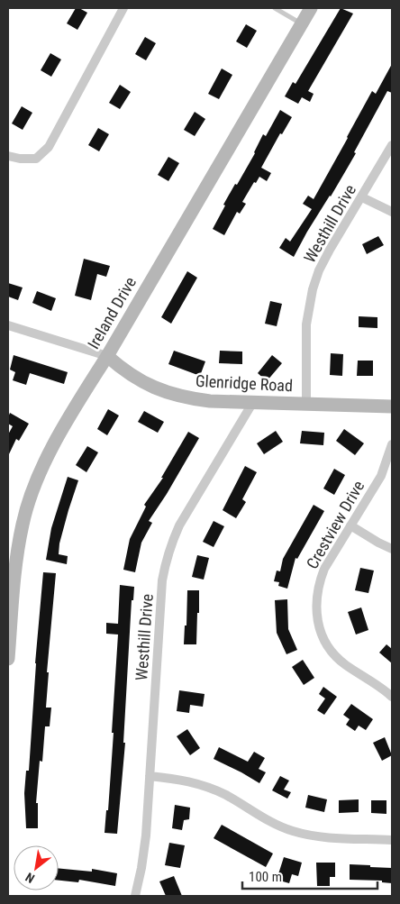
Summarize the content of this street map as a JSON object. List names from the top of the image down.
{
  "streets": {
    "main road": ["Ireland Drive", "Glenridge Road"],
    "street": ["Westhill Drive", "Crestview Drive"]
  },
  "crossings": [
    ["Westhill Drive", "Glenridge Road"],
    ["Ireland Drive", "Glenridge Road"]
  ],
  "scale_bar": "100 m",
  "north": "bottom left"
}
